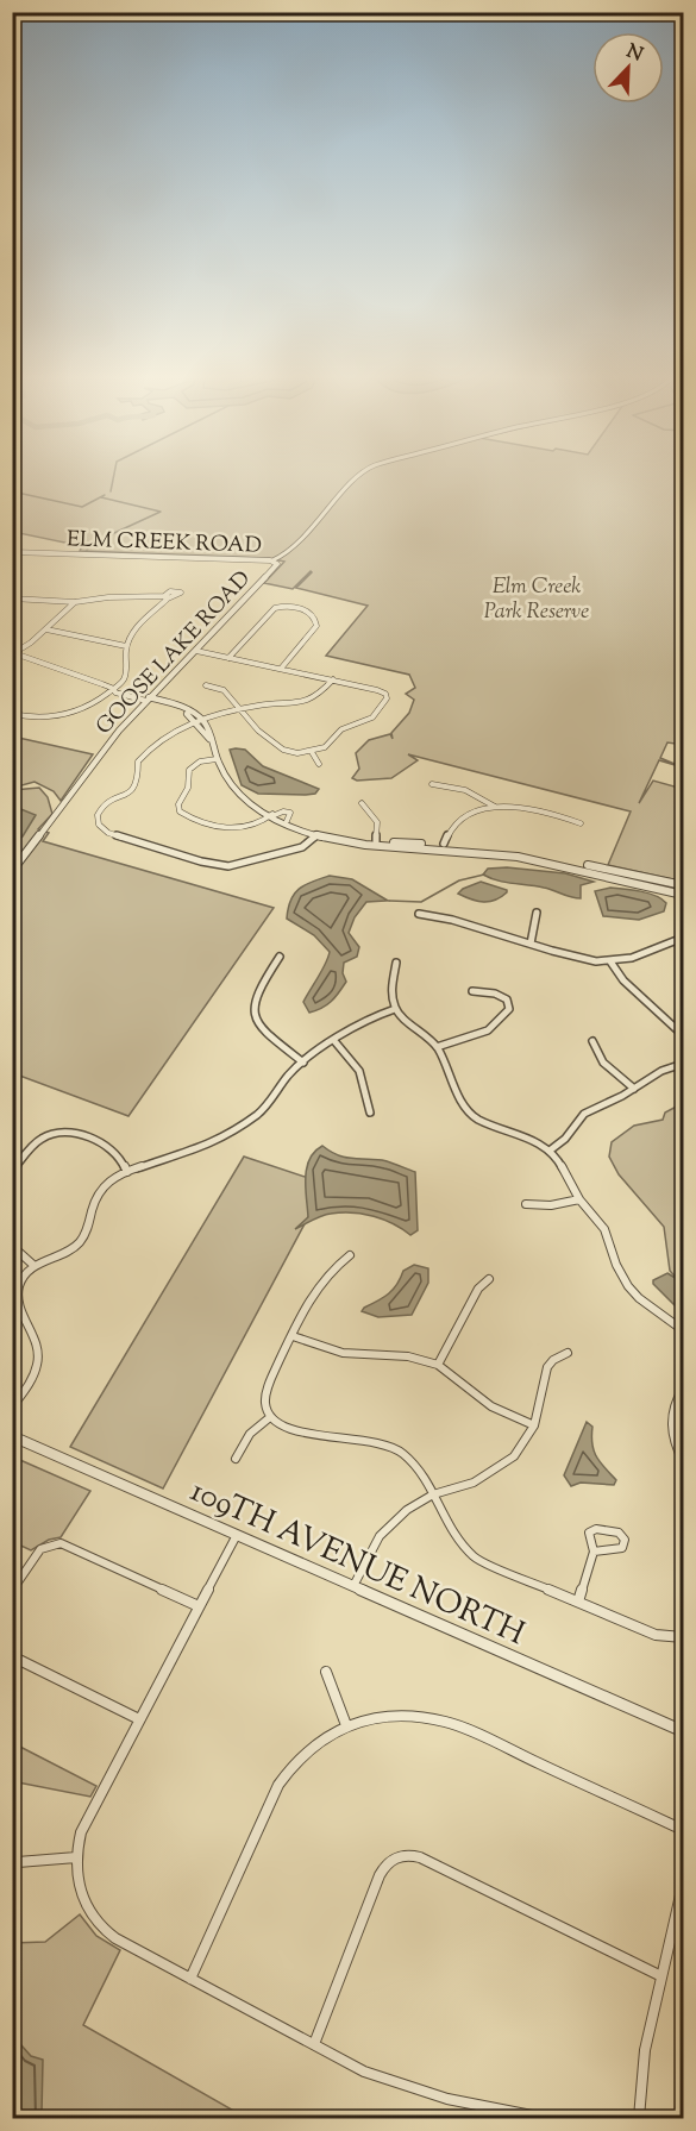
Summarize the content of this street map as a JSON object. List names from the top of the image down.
{
  "streets": {
    "street": ["ELM CREEK ROAD", "GOOSE LAKE ROAD", "109TH AVENUE NORTH"]
  },
  "crossings": [
    ["ELM CREEK ROAD", "GOOSE LAKE ROAD"]
  ],
  "parks": ["Elm Creek Park Reserve"],
  "north": "top right"
}
